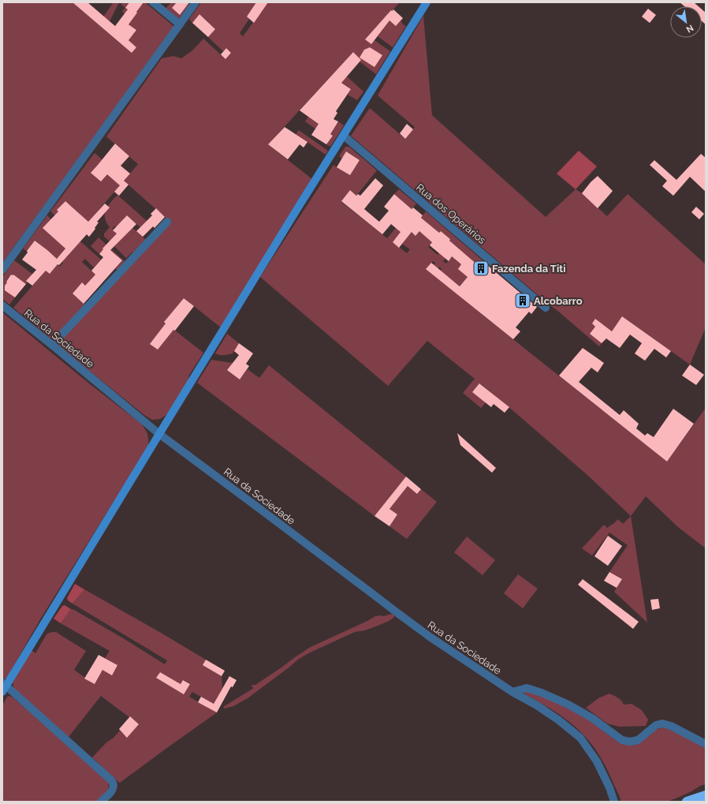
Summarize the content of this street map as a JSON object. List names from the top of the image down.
{
  "streets": {
    "street": ["Rua dos Operários", "Rua da Sociedade"]
  },
  "places": {
    "building": ["Fazenda da Titi", "Alcobarro"]
  },
  "north": "bottom right"
}
